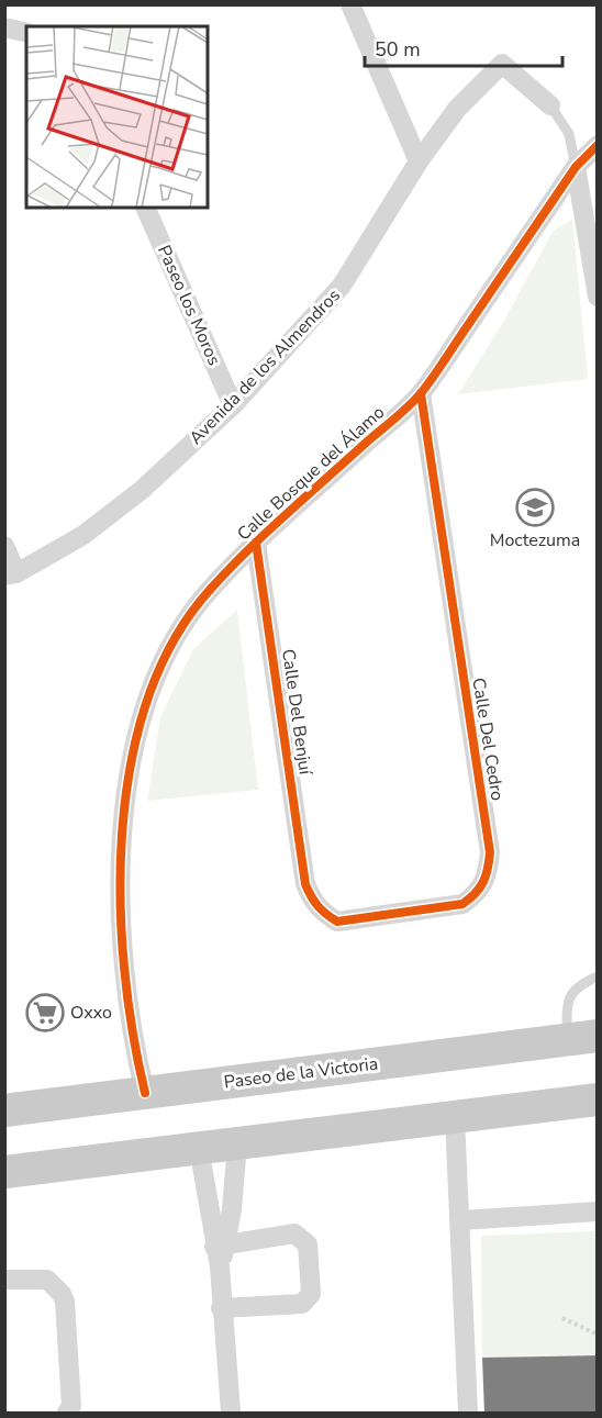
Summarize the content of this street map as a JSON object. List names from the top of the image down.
{
  "streets": {
    "main road": ["Paseo de la Victoria"],
    "street": [
      "Paseo los Moros",
      "Avenida de los Almendros",
      "Calle Bosque del Álamo",
      "Calle Del Benjuí",
      "Calle Del Cedro"
    ]
  },
  "crossings": [
    ["Paseo los Moros", "Avenida de los Almendros"],
    ["Calle Bosque del Álamo", "Calle Del Benjuí"],
    ["Calle Bosque del Álamo", "Calle Del Cedro"],
    ["Calle Bosque del Álamo", "Paseo de la Victoria"],
    ["Calle Del Benjuí", "Calle Del Cedro"]
  ],
  "places": {
    "school or university": ["Moctezuma"],
    "supermarket": ["Oxxo"]
  },
  "scale_bar": "50 m"
}
